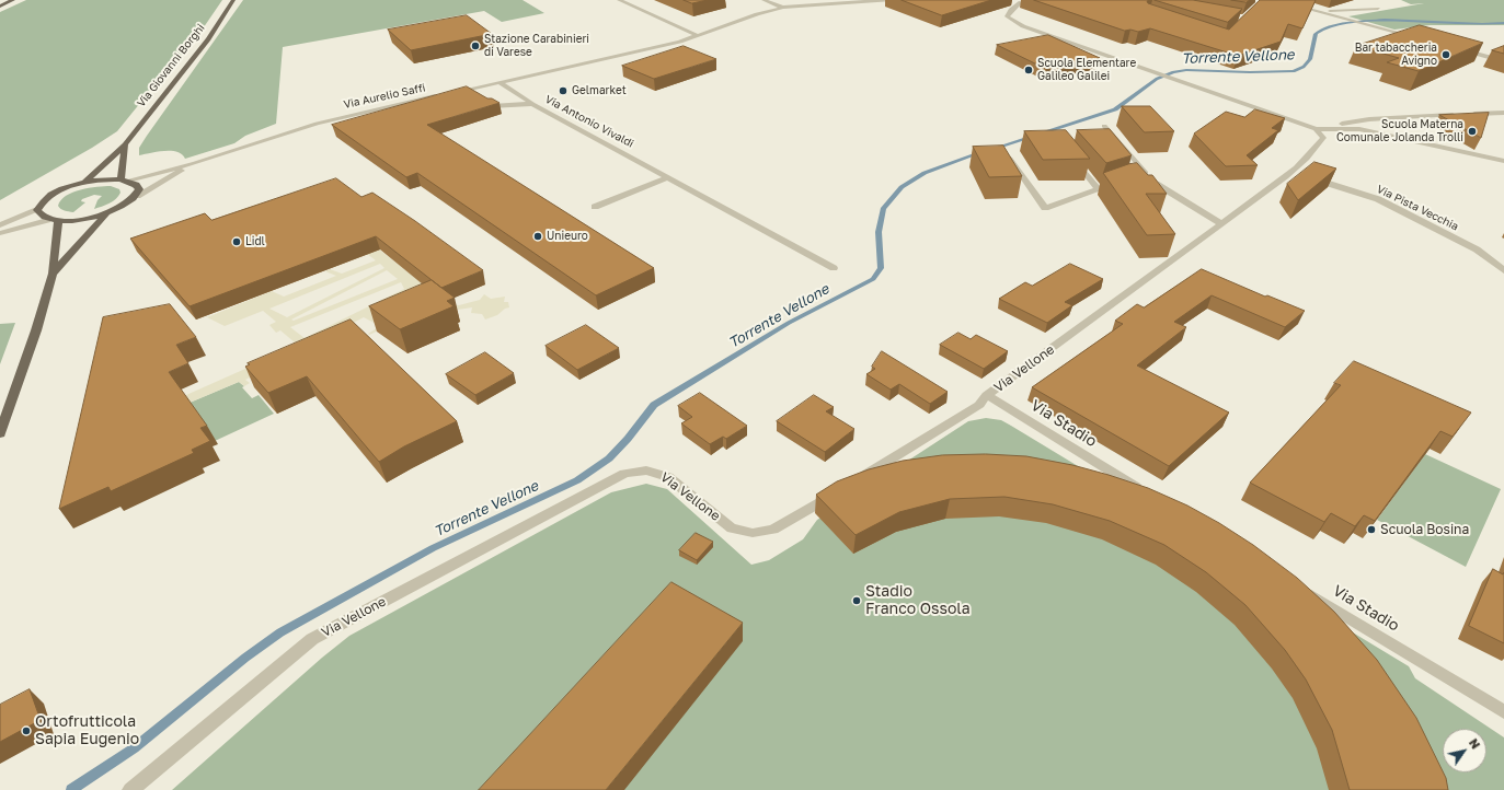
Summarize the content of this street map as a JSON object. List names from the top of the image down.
{
  "streets": {
    "main road": ["Via Giovanni Borghi"],
    "street": [
      "Via Aurelio Saffi",
      "Via Antonio Vivaldi",
      "Via Pista Vecchia",
      "Via Vellone",
      "Via Stadio"
    ]
  },
  "crossings": [
    ["Via Pista Vecchia", "Via Vellone"],
    ["Via Vellone", "Via Stadio"]
  ],
  "water": ["Torrente Vellone"],
  "places": [
    "Stazione Carabinieri di Varese",
    "Bar tabaccheria Avigno",
    "Scuola Elementare Galileo Galilei",
    "Gelmarket",
    "Scuola Materna Comunale Jolanda Trolli",
    "Unieuro",
    "Lidl",
    "Scuola Bosina",
    "Stadio Franco Ossola",
    "Ortofrutticola Sapia Eugenio"
  ],
  "north": "top right"
}
